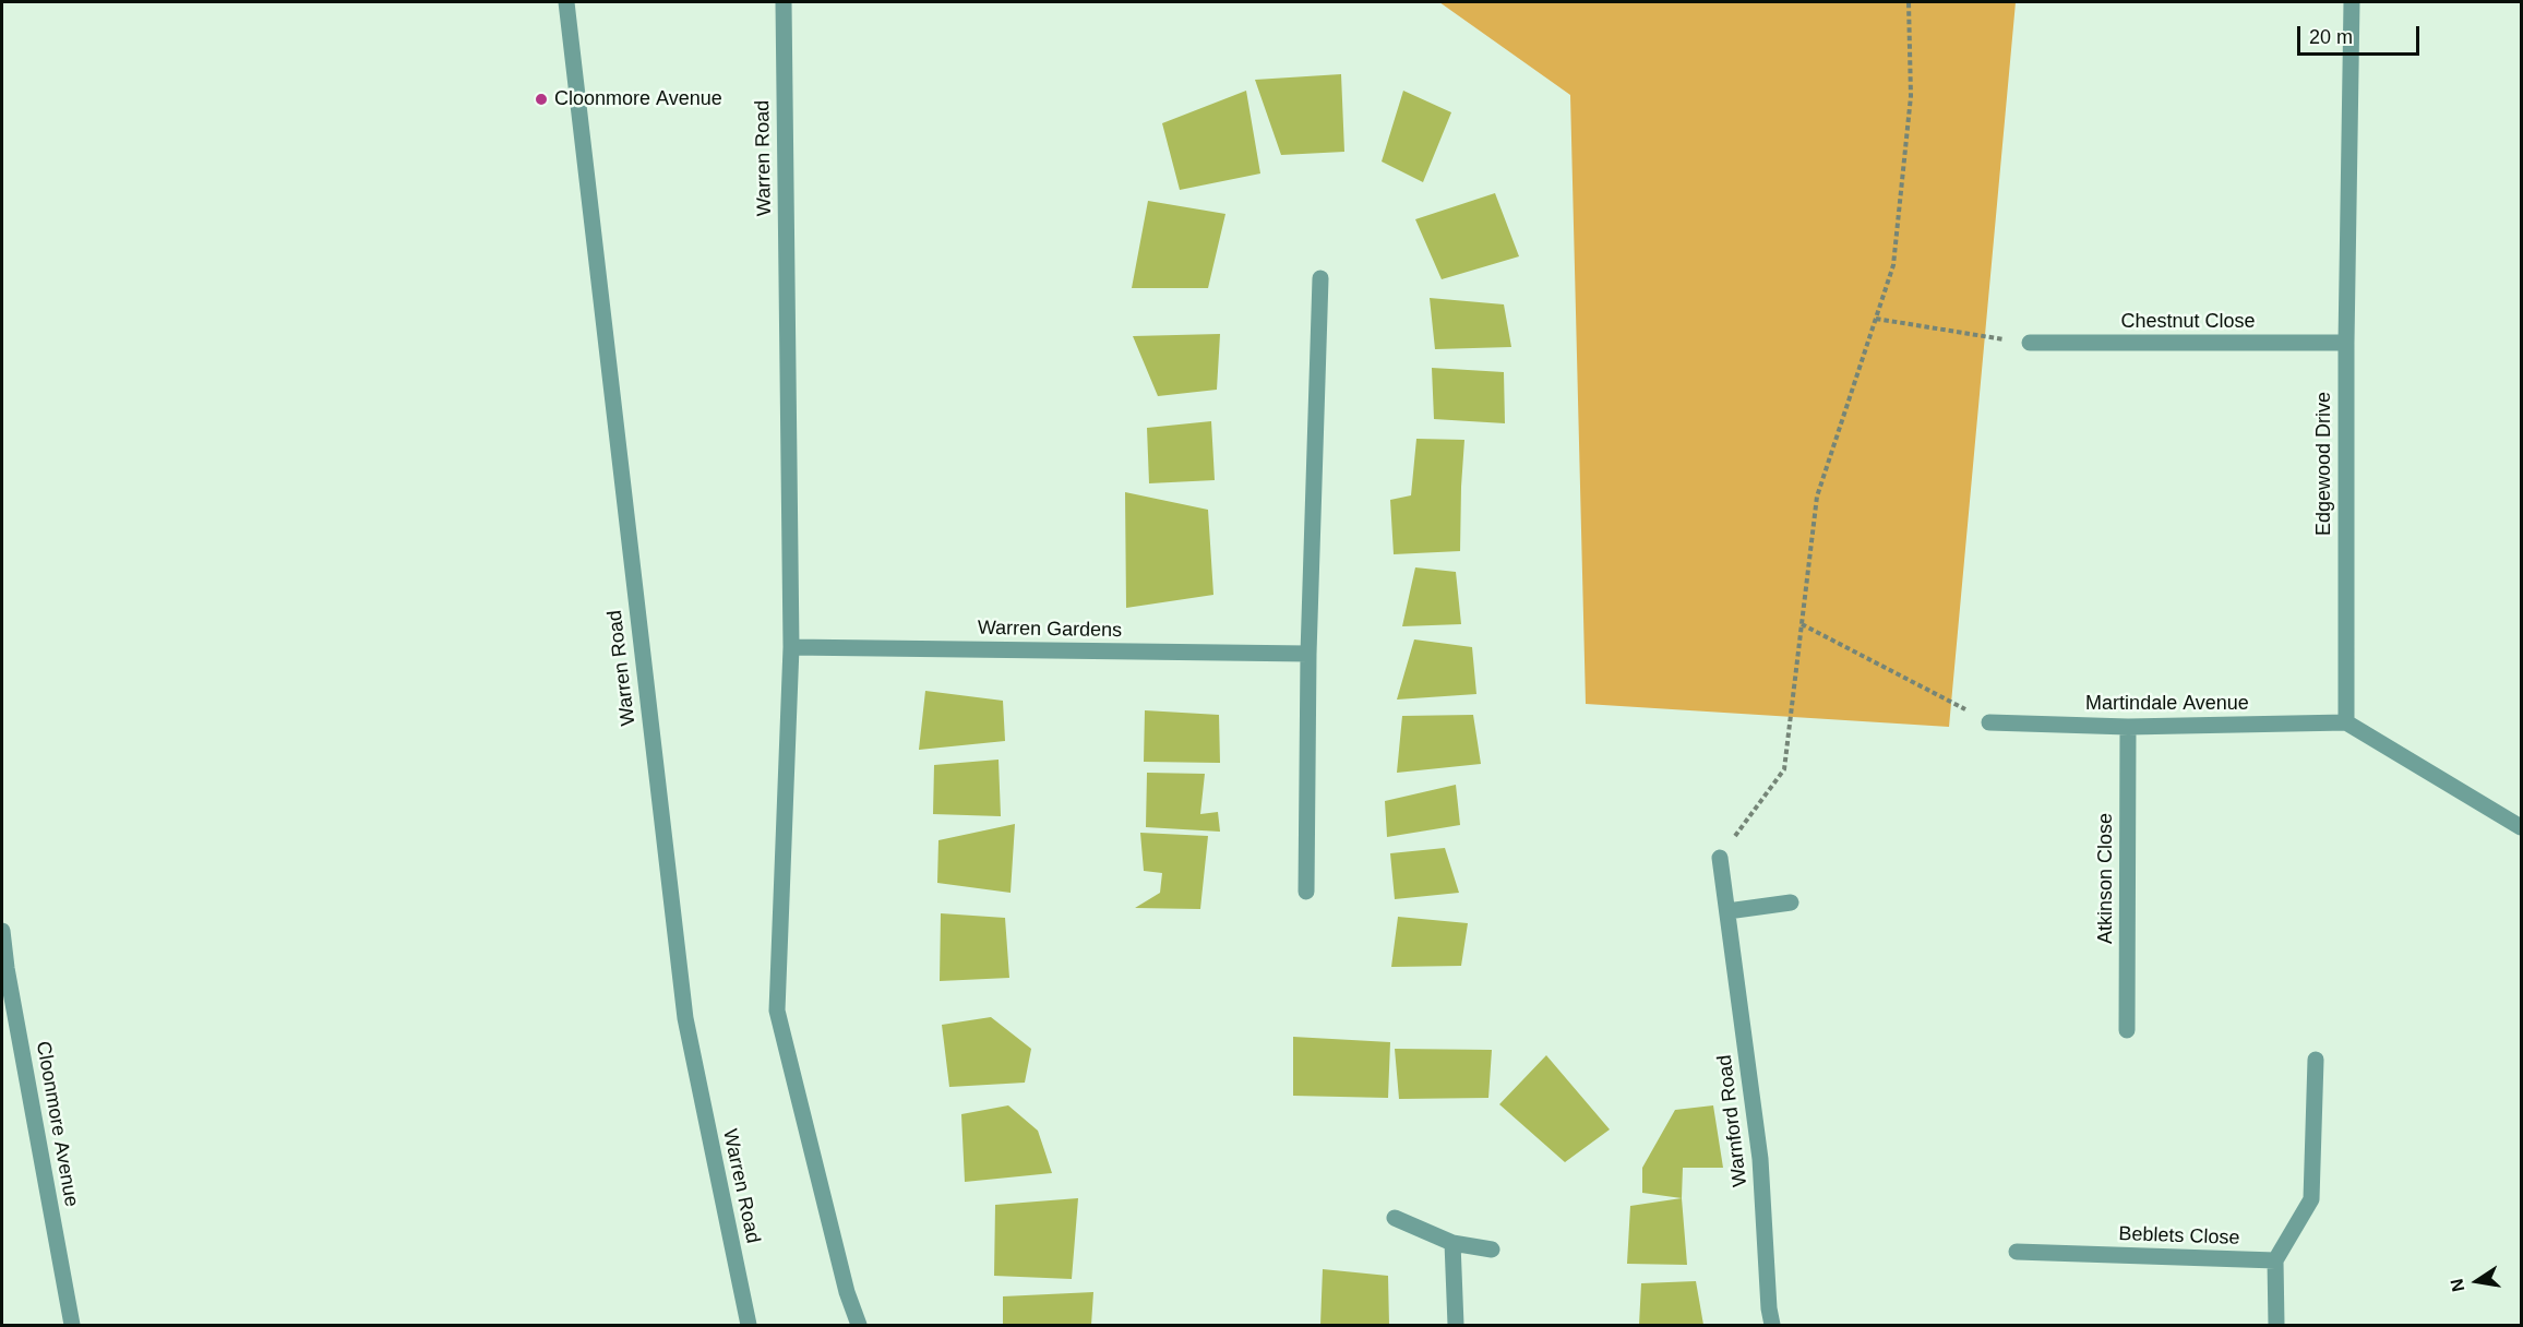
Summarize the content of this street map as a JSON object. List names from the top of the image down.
{
  "streets": {
    "street": [
      "Warren Road",
      "Chestnut Close",
      "Edgewood Drive",
      "Warren Gardens",
      "Martindale Avenue",
      "Atkinson Close",
      "Warnford Road",
      "Cloonmore Avenue",
      "Beblets Close"
    ]
  },
  "crossings": [
    ["Warren Road", "Warren Gardens"],
    ["Chestnut Close", "Edgewood Drive"],
    ["Edgewood Drive", "Martindale Avenue"],
    ["Martindale Avenue", "Atkinson Close"]
  ],
  "places": ["Cloonmore Avenue"],
  "scale_bar": "20 m",
  "north": "left"
}
